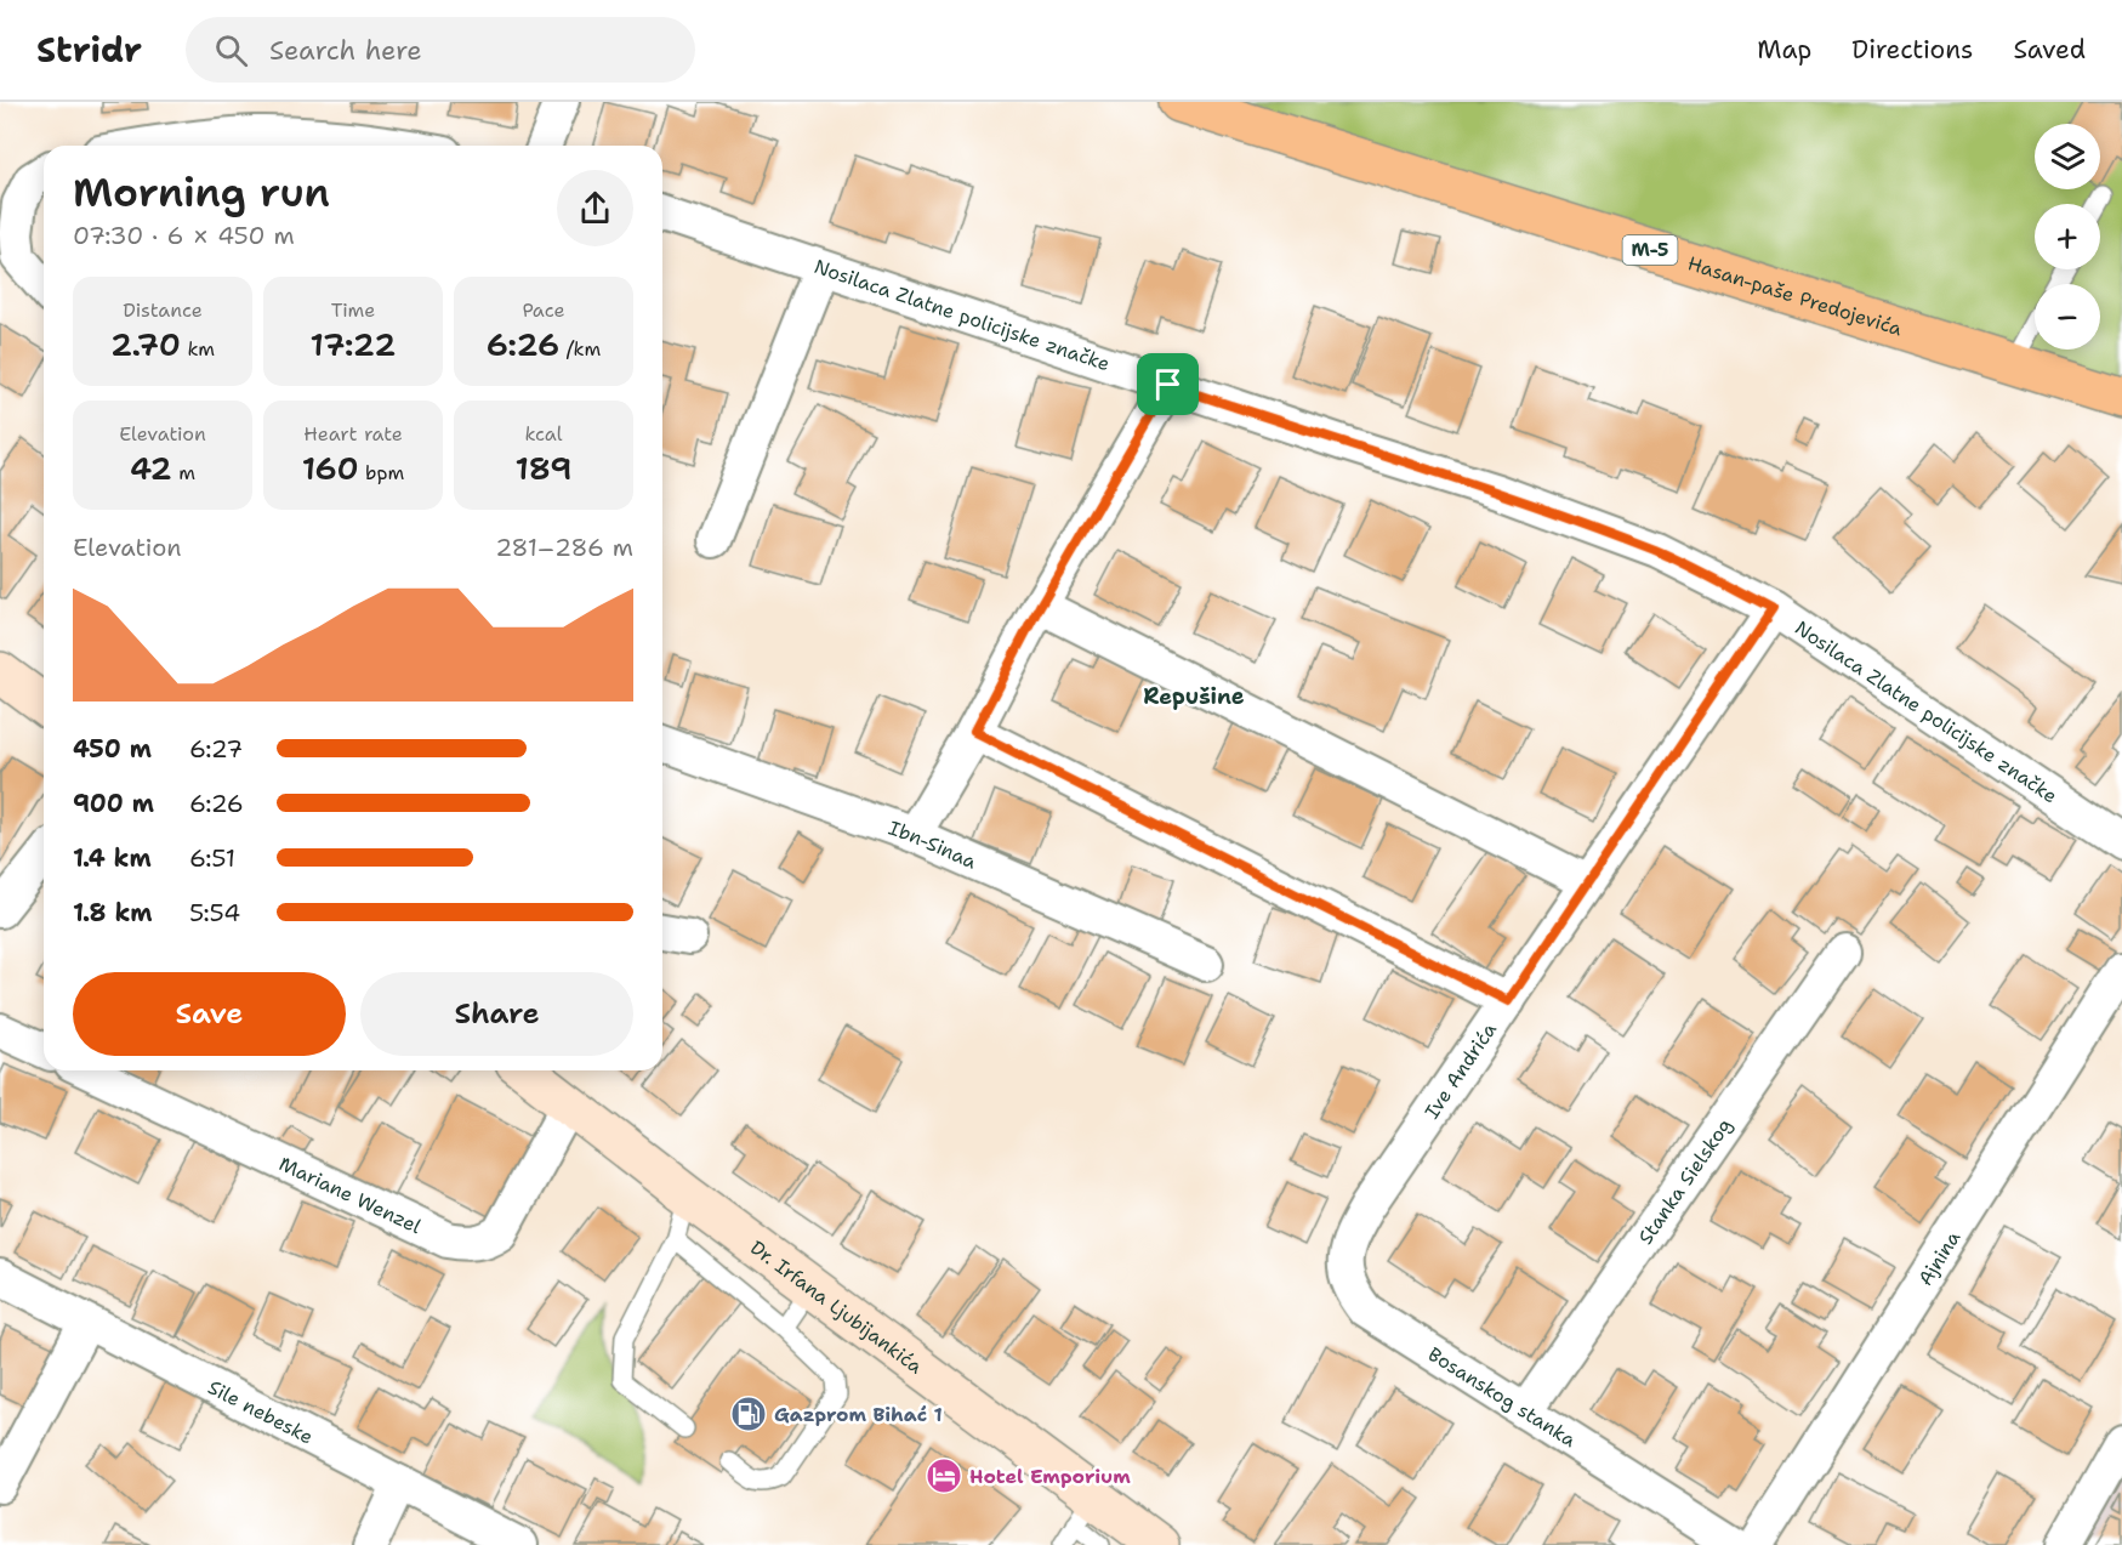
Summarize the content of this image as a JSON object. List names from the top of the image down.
{
  "streets": {
    "main road": ["M-5", "Hasan-paše Predojevića", "Dr. Irfana Ljubijankića"],
    "street": [
      "Nosilaca Zlatne policijske značke",
      "Ibn-Sinaa",
      "Ive Andrića",
      "Stanka Sielskog",
      "Mariane Wenzel",
      "Ajnina",
      "Bosanskog stanka",
      "Sile nebeske"
    ]
  },
  "crossings": [
    ["Nosilaca Zlatne policijske značke", "Ive Andrića"],
    ["Ive Andrića", "Bosanskog stanka"],
    ["Stanka Sielskog", "Bosanskog stanka"],
    ["Mariane Wenzel", "Dr. Irfana Ljubijankića"]
  ],
  "districts": ["Repušine"],
  "places": {
    "fuel station": ["Gazprom Bihać 1"],
    "hotel": ["Hotel Emporium"]
  },
  "page": {
    "header": "Stridr",
    "search": "Search here",
    "nav": ["Map", "Directions", "Saved"],
    "map_buttons": ["+", "−"],
    "heading": ["Morning run", "07:30 · 6 × 450 m"],
    "stats": [
      ["Distance", "2.70 km"],
      ["Time", "17:22"],
      ["Pace", "6:26 /km"],
      ["Elevation", "42 m"],
      ["Heart rate", "160 bpm"],
      ["kcal", "189"]
    ],
    "chart": ["Elevation", "281–286 m"],
    "list": [
      {
        "name": "450 m",
        "note": "6:27"
      },
      {
        "name": "900 m",
        "note": "6:26"
      },
      {
        "name": "1.4 km",
        "note": "6:51"
      },
      {
        "name": "1.8 km",
        "note": "5:54"
      }
    ],
    "buttons": ["Save", "Share"]
  }
}
